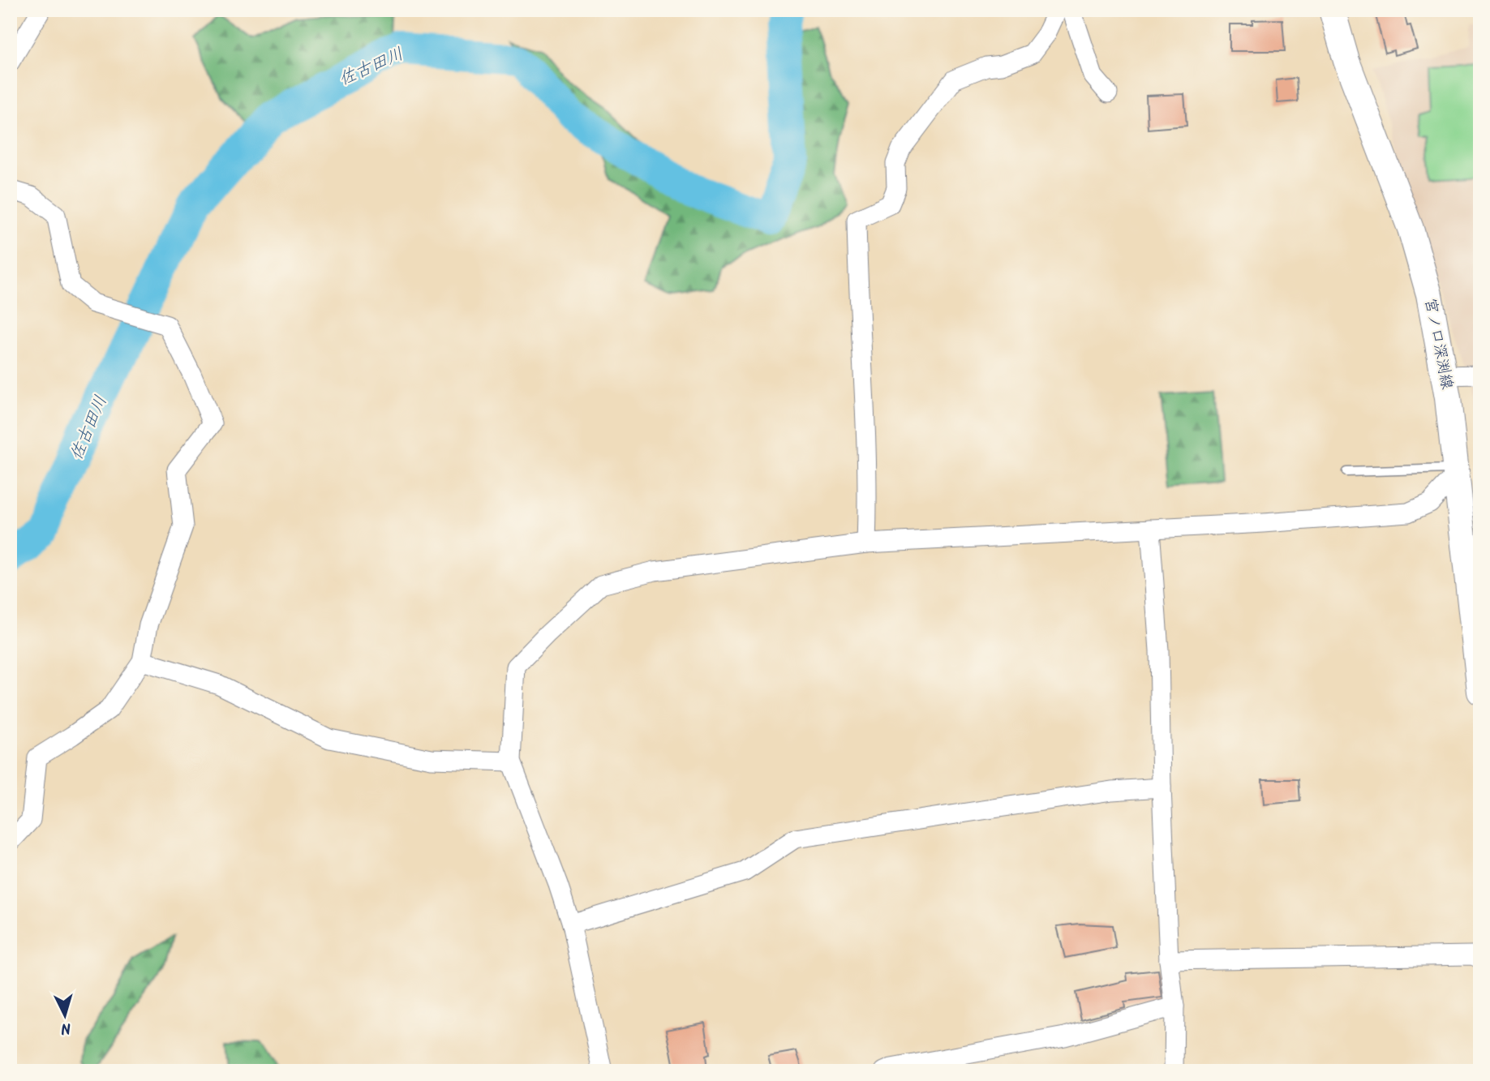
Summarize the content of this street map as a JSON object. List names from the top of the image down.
{
  "streets": {
    "main road": ["宮ノ口深渕線"]
  },
  "water": ["佐古田川"],
  "north": "bottom"
}
